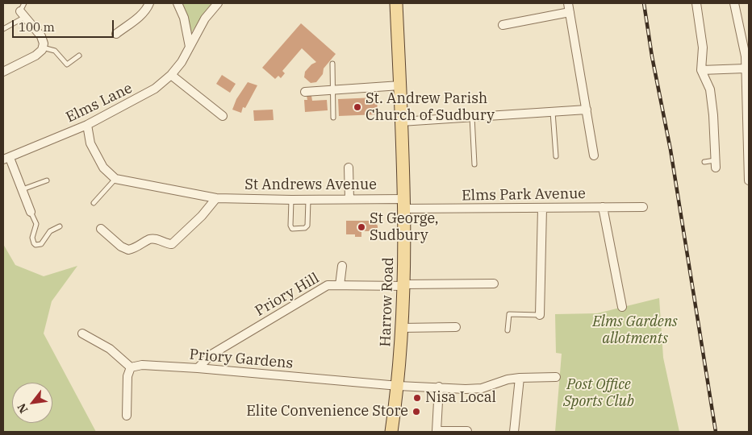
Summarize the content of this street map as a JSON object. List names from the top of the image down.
{
  "streets": {
    "main road": ["Harrow Road"],
    "street": [
      "Elms Lane",
      "St Andrews Avenue",
      "Elms Park Avenue",
      "Priory Hill",
      "Priory Gardens"
    ]
  },
  "crossings": [
    ["St Andrews Avenue", "Elms Park Avenue"],
    ["St Andrews Avenue", "Harrow Road"],
    ["Elms Park Avenue", "Harrow Road"],
    ["Priory Hill", "Harrow Road"],
    ["Priory Hill", "Priory Gardens"],
    ["Harrow Road", "Priory Gardens"]
  ],
  "parks": ["Elms Gardens allotments", "Post Office Sports Club"],
  "places": [
    "St. Andrew Parish Church of Sudbury",
    "St George, Sudbury",
    "Nisa Local",
    "Elite Convenience Store"
  ],
  "scale_bar": "100 m",
  "north": "bottom left"
}
